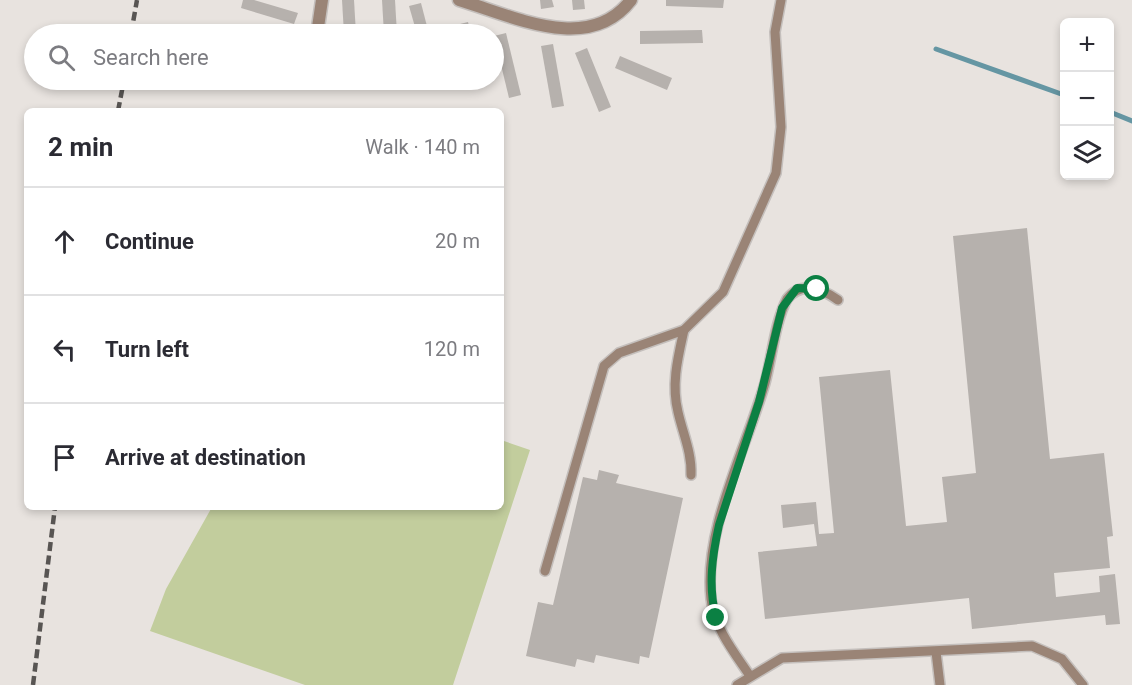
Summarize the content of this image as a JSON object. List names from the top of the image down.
{
  "page": {
    "map_buttons": ["+", "−"],
    "search": "Search here",
    "heading": ["2 min", "Walk · 140 m"],
    "list": [
      ["Continue", "20 m"],
      ["Turn left", "120 m"],
      "Arrive at destination"
    ]
  }
}
